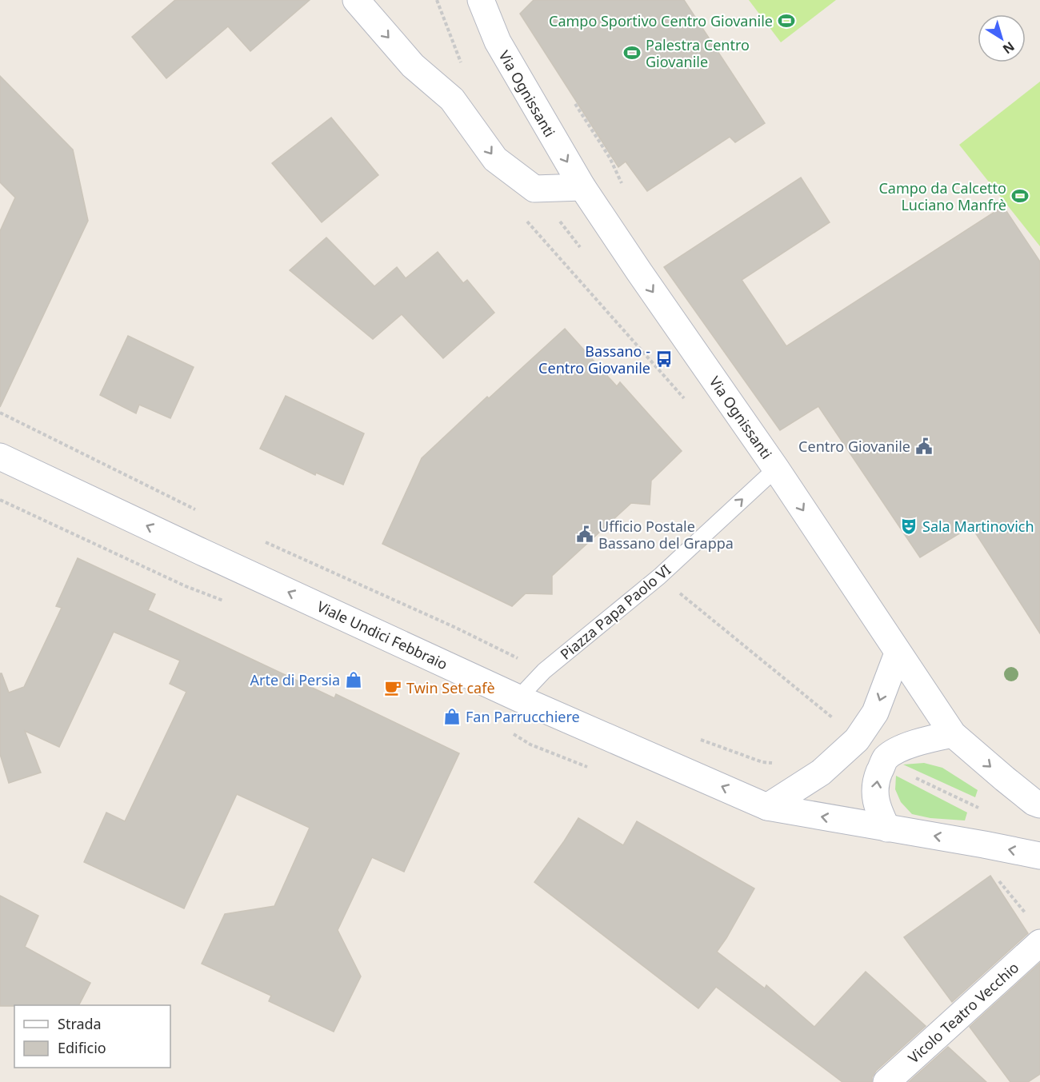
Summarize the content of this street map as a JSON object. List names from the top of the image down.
{
  "streets": {
    "street": ["Via Ognissanti", "Viale Undici Febbraio", "Vicolo Teatro Vecchio"],
    "lane": ["Piazza Papa Paolo VI"]
  },
  "crossings": [
    ["Via Ognissanti", "Piazza Papa Paolo VI"],
    ["Piazza Papa Paolo VI", "Viale Undici Febbraio"]
  ],
  "one_way": ["Via Ognissanti", "Piazza Papa Paolo VI", "Viale Undici Febbraio"],
  "places": {
    "sports": ["Campo Sportivo Centro Giovanile", "Palestra Centro Giovanile", "Campo da Calcetto Luciano Manfrè"],
    "bus stop": ["Bassano - Centro Giovanile"],
    "public building": ["Centro Giovanile", "Ufficio Postale Bassano del Grappa"],
    "theatre": ["Sala Martinovich"],
    "shop": ["Arte di Persia", "Fan Parrucchiere"],
    "cafe": ["Twin Set cafè"]
  },
  "legend": ["Strada", "Edificio"],
  "north": "bottom right"
}
